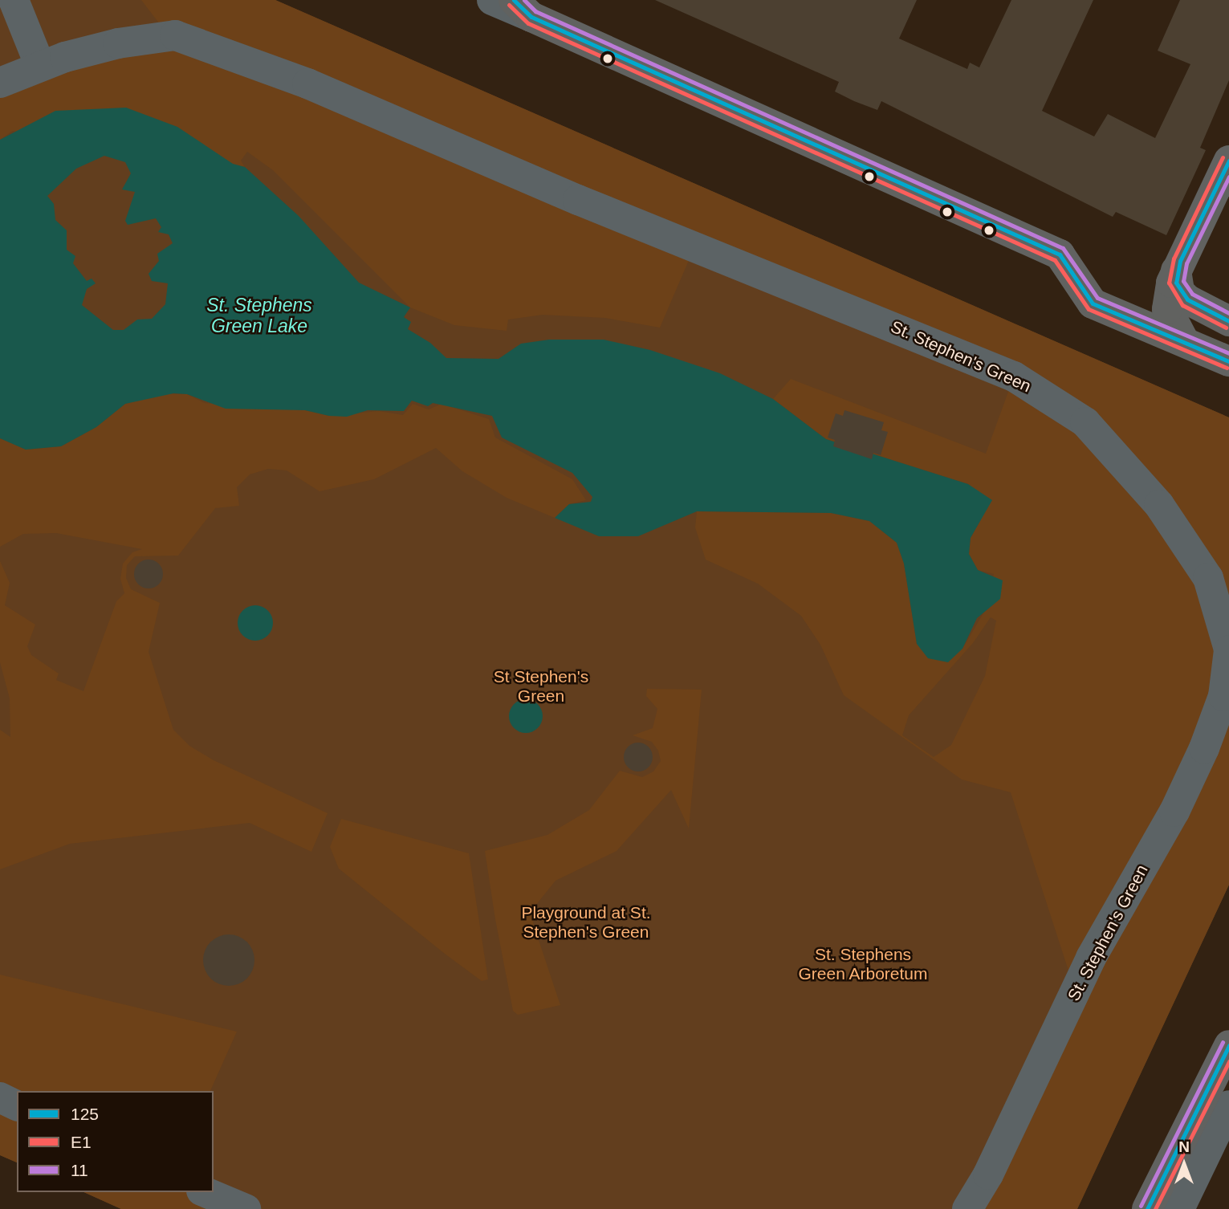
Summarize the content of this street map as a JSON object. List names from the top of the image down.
{
  "streets": {
    "street": ["St. Stephen's Green"]
  },
  "water": ["St. Stephens Green Lake"],
  "parks": ["St Stephen's Green", "Playground at St. Stephen's Green", "St. Stephens Green Arboretum"],
  "lines": ["transit line 125", "transit line 11", "transit line E1"],
  "legend": ["125", "E1", "11"],
  "north": "top"
}
